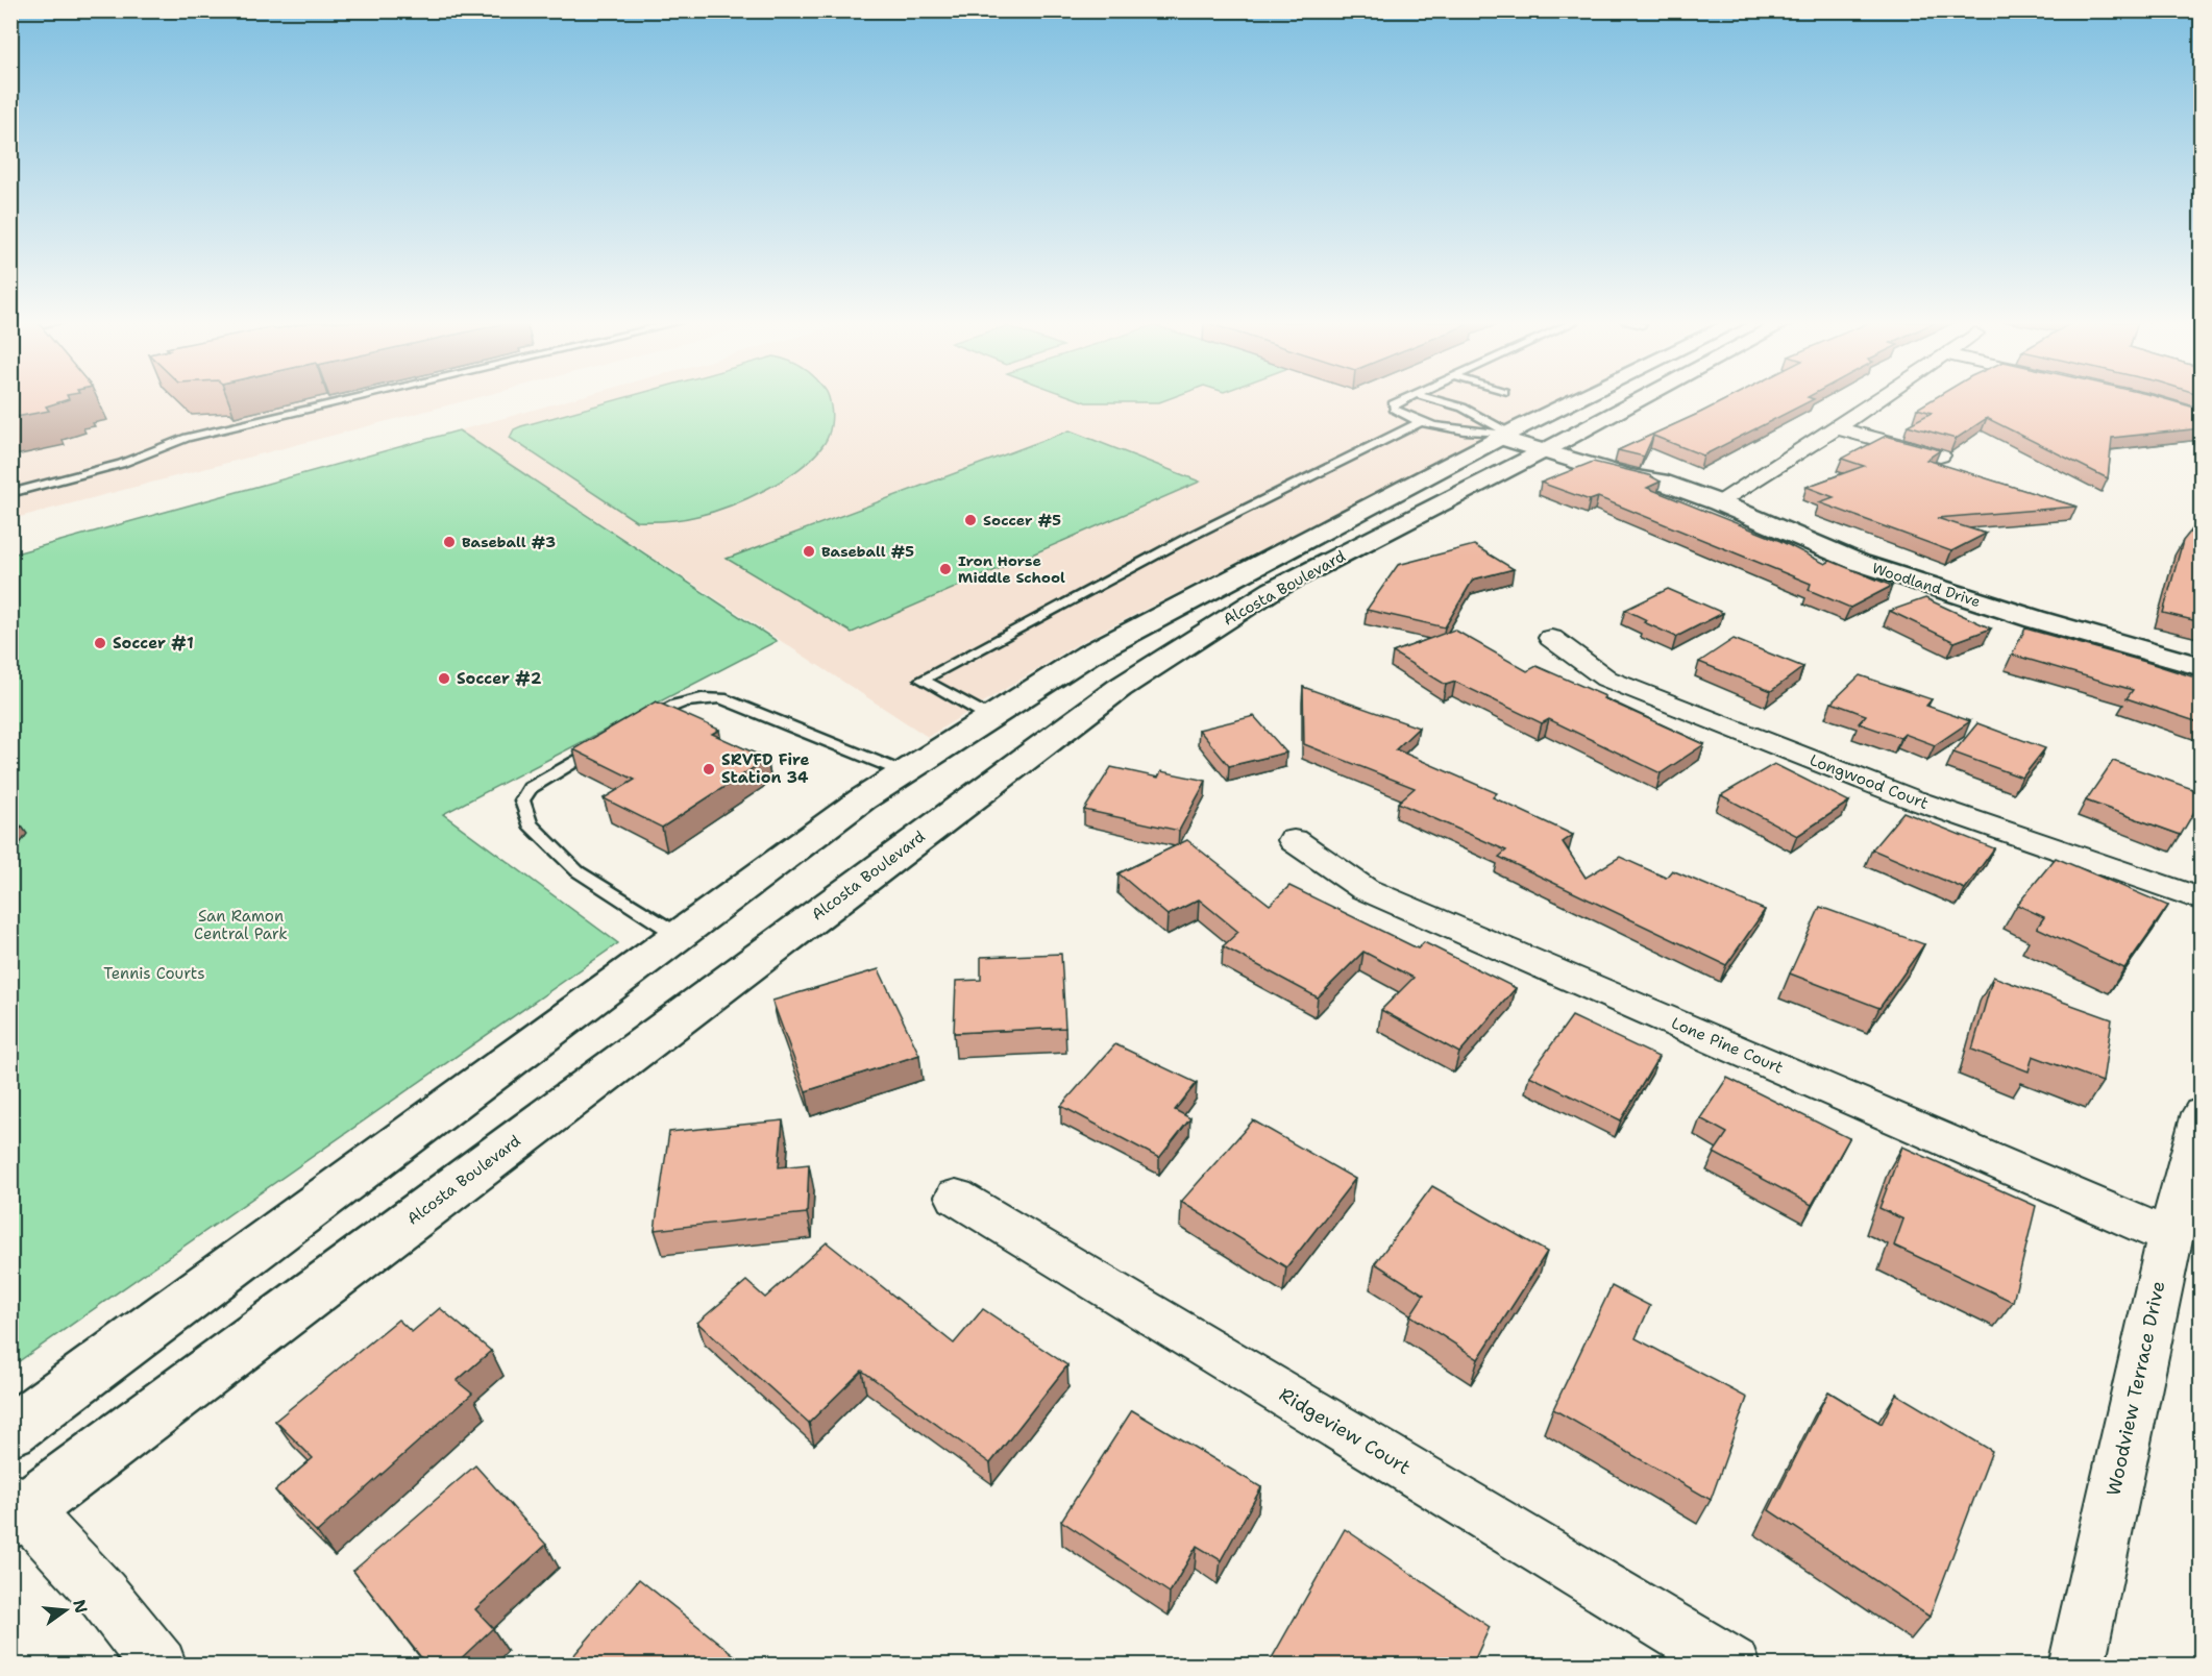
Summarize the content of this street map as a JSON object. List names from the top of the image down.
{
  "streets": {
    "main road": ["Woodland Drive", "Alcosta Boulevard"],
    "street": [
      "Longwood Court",
      "Lone Pine Court",
      "Woodview Terrace Drive",
      "Ridgeview Court"
    ]
  },
  "crossings": [
    ["Woodland Drive", "Alcosta Boulevard"],
    ["Lone Pine Court", "Woodview Terrace Drive"]
  ],
  "parks": ["San Ramon Central Park", "Tennis Courts"],
  "places": [
    "Soccer #5",
    "Baseball #3",
    "Baseball #5",
    "Iron Horse Middle School",
    "Soccer #1",
    "Soccer #2",
    "SRVFD Fire Station 34"
  ],
  "north": "right"
}
